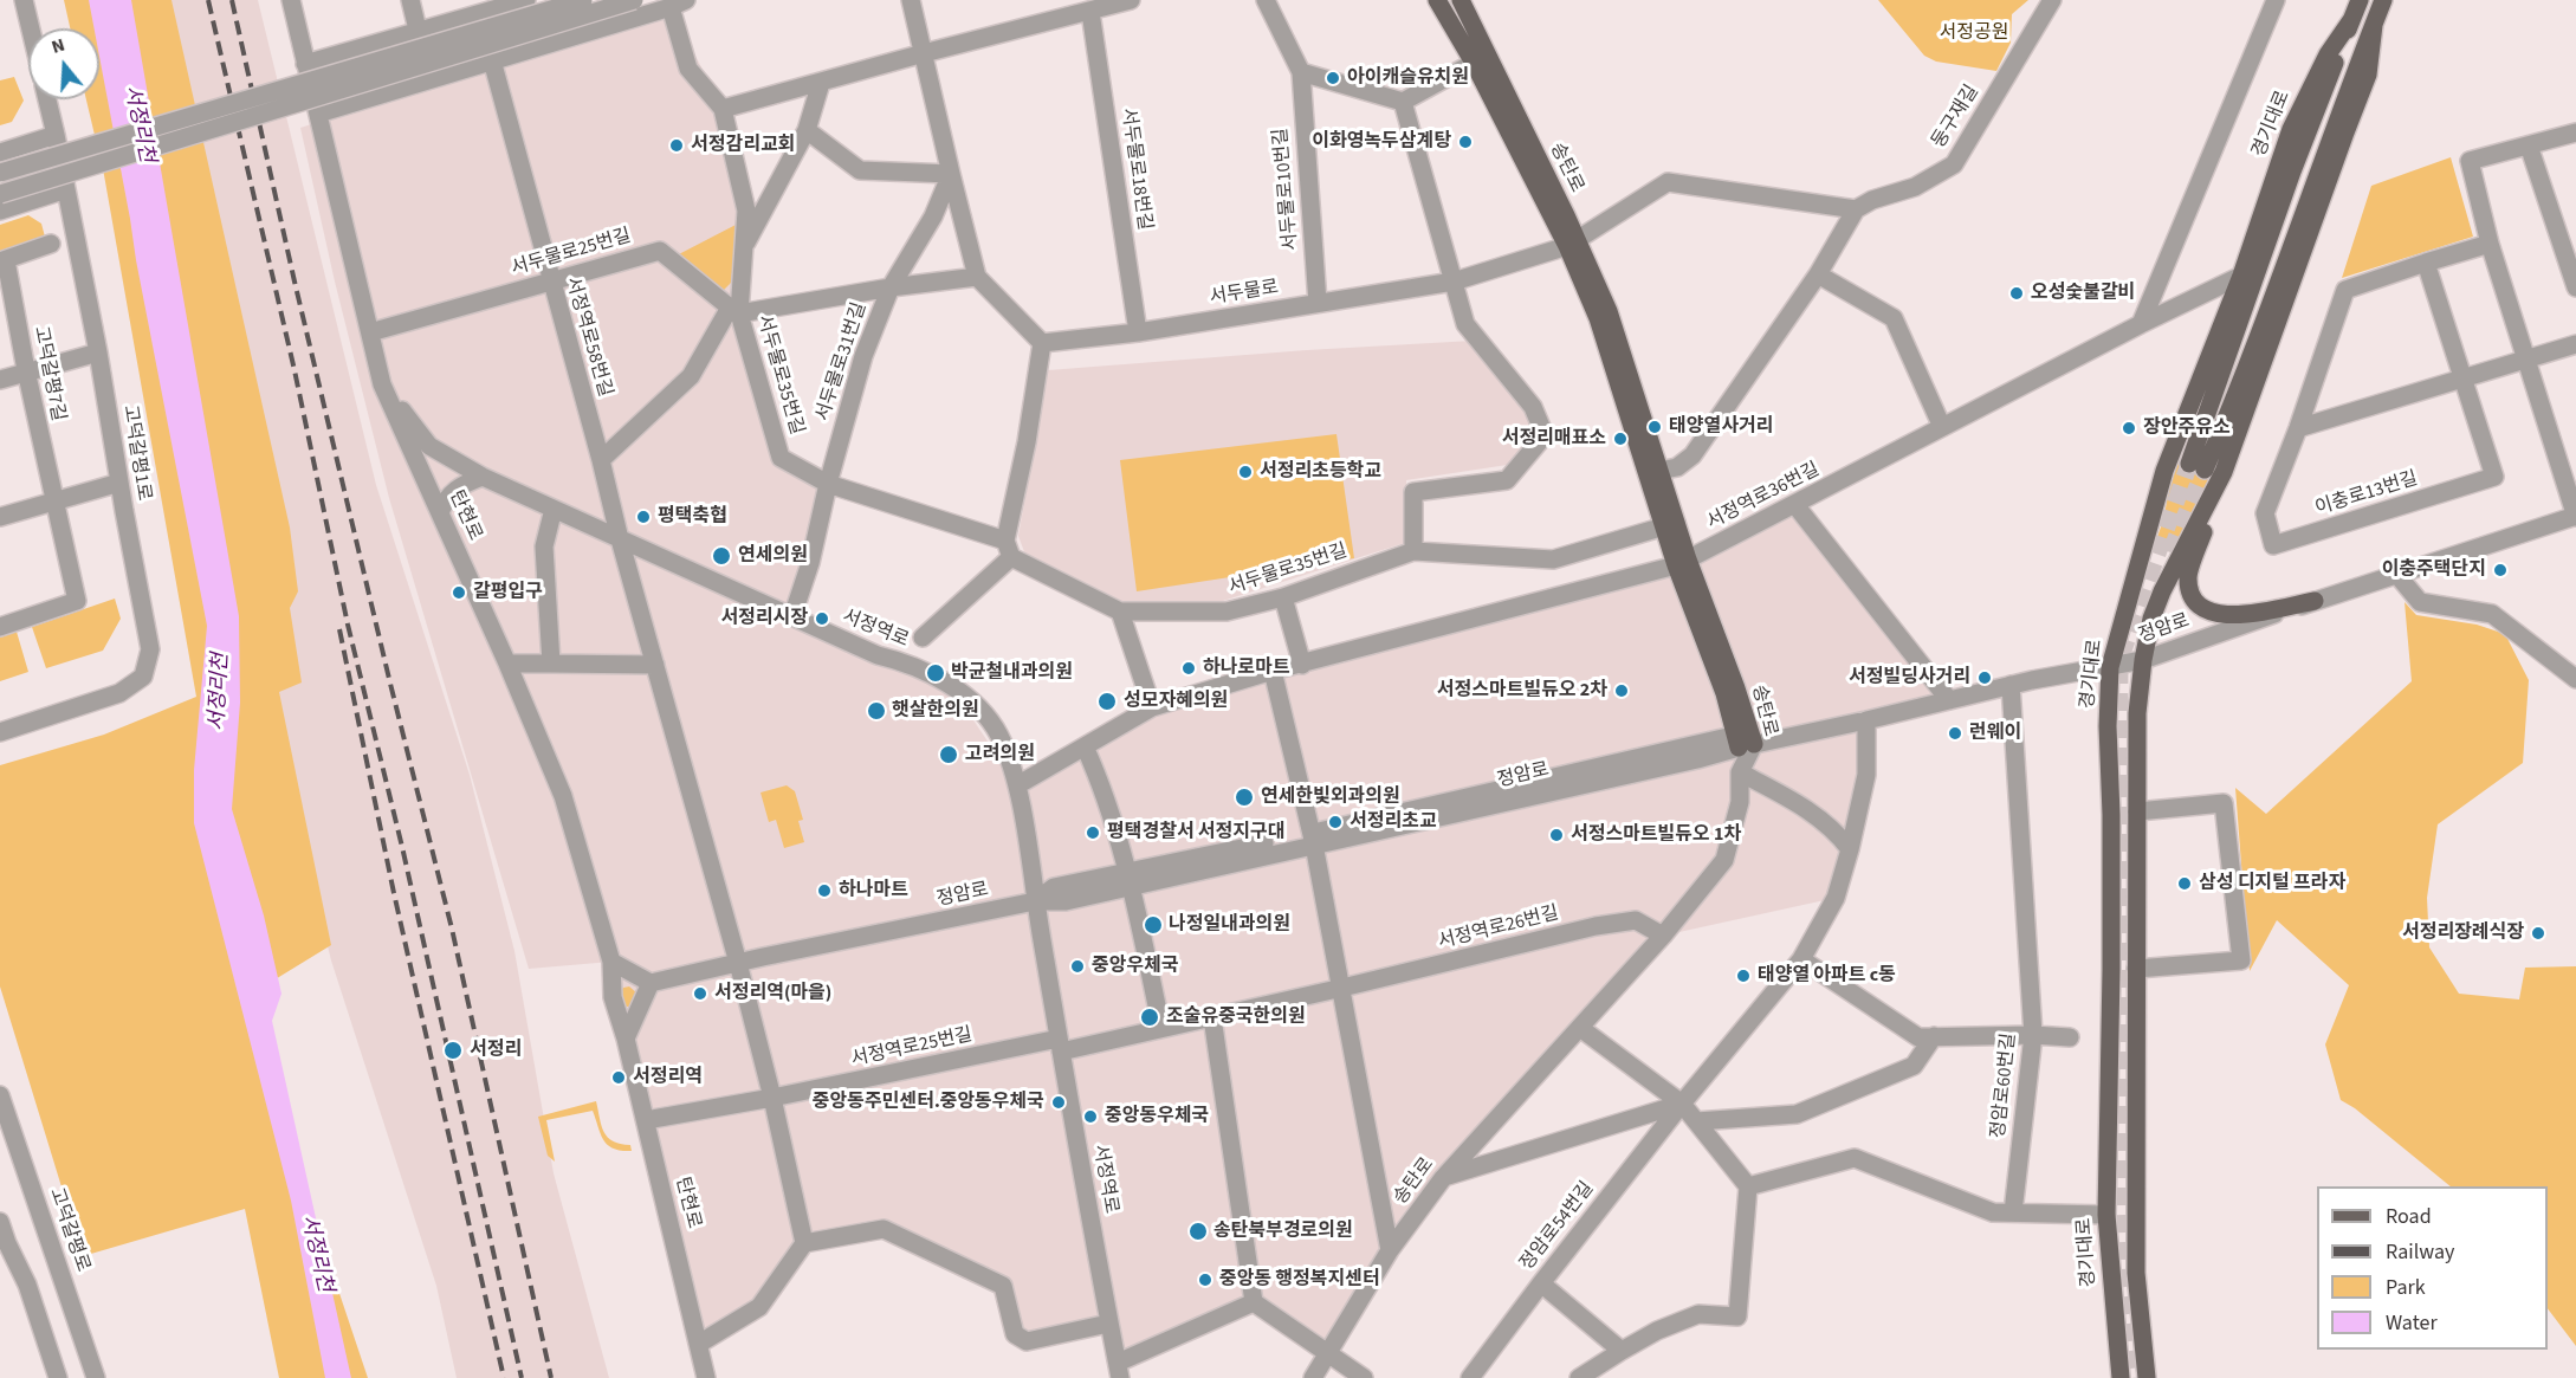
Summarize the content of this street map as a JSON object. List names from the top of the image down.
{
  "streets": {
    "main road": ["경기대로", "송탄로"],
    "street": [
      "둥구재길",
      "서두물로18번길",
      "서두물로10번길",
      "서두물로25번길",
      "서두물로",
      "서정역로58번길",
      "서두물로31번길",
      "고덕갈평7길",
      "서두물로35번길",
      "고덕갈평1로",
      "이충로13번길",
      "서정역로36번길",
      "탄현로",
      "서정역로",
      "정암로",
      "서정역로26번길",
      "서정역로25번길",
      "정암로60번길",
      "정암로54번길",
      "고덕갈평로"
    ]
  },
  "crossings": [
    ["경기대로", "서정역로36번길"],
    ["경기대로", "정암로"],
    ["송탄로", "서두물로"],
    ["송탄로", "서두물로35번길"],
    ["송탄로", "서정역로36번길"],
    ["송탄로", "정암로"],
    ["송탄로", "서정역로26번길"],
    ["서두물로18번길", "서두물로"],
    ["서두물로10번길", "서두물로"],
    ["서두물로25번길", "서정역로58번길"],
    ["서두물로25번길", "서두물로35번길"],
    ["서두물로25번길", "탄현로"],
    ["서정역로58번길", "서정역로"],
    ["서정역로58번길", "정암로"],
    ["서두물로31번길", "서두물로35번길"],
    ["서두물로31번길", "서정역로"],
    ["서정역로36번길", "서정역로"],
    ["탄현로", "서정역로"],
    ["탄현로", "서정역로25번길"],
    ["서정역로", "정암로"],
    ["서정역로", "서정역로26번길"],
    ["서정역로", "서정역로25번길"],
    ["정암로", "정암로60번길"],
    ["정암로", "정암로54번길"],
    ["서정역로26번길", "서정역로25번길"]
  ],
  "water": ["서정리천"],
  "parks": ["서정공원"],
  "places": [
    "아이캐슬유치원",
    "이화영녹두삼계탕",
    "서정감리교회",
    "오성숯불갈비",
    "태양열사거리",
    "장안주유소",
    "서정리매표소",
    "서정리초등학교",
    "평택축협",
    "연세의원",
    "이충주택단지",
    "갈평입구",
    "서정리시장",
    "하나로마트",
    "박균철내과의원",
    "서정빌딩사거리",
    "서정스마트빌듀오 2차",
    "성모자혜의원",
    "햇살한의원",
    "런웨이",
    "고려의원",
    "연세한빛외과의원",
    "서정리초교",
    "평택경찰서 서정지구대",
    "서정스마트빌듀오 1차",
    "삼성 디지털 프라자",
    "하나마트",
    "나정일내과의원",
    "서정리장례식장",
    "중앙우체국",
    "태양열 아파트 c동",
    "서정리역(마을)",
    "조술유중국한의원",
    "서정리",
    "서정리역",
    "중앙동주민센터.중앙동우체국",
    "중앙동우체국",
    "송탄북부경로의원",
    "중앙동 행정복지센터"
  ],
  "legend": [
    "Road",
    "Railway",
    "Park",
    "Water"
  ],
  "north": "top"
}
